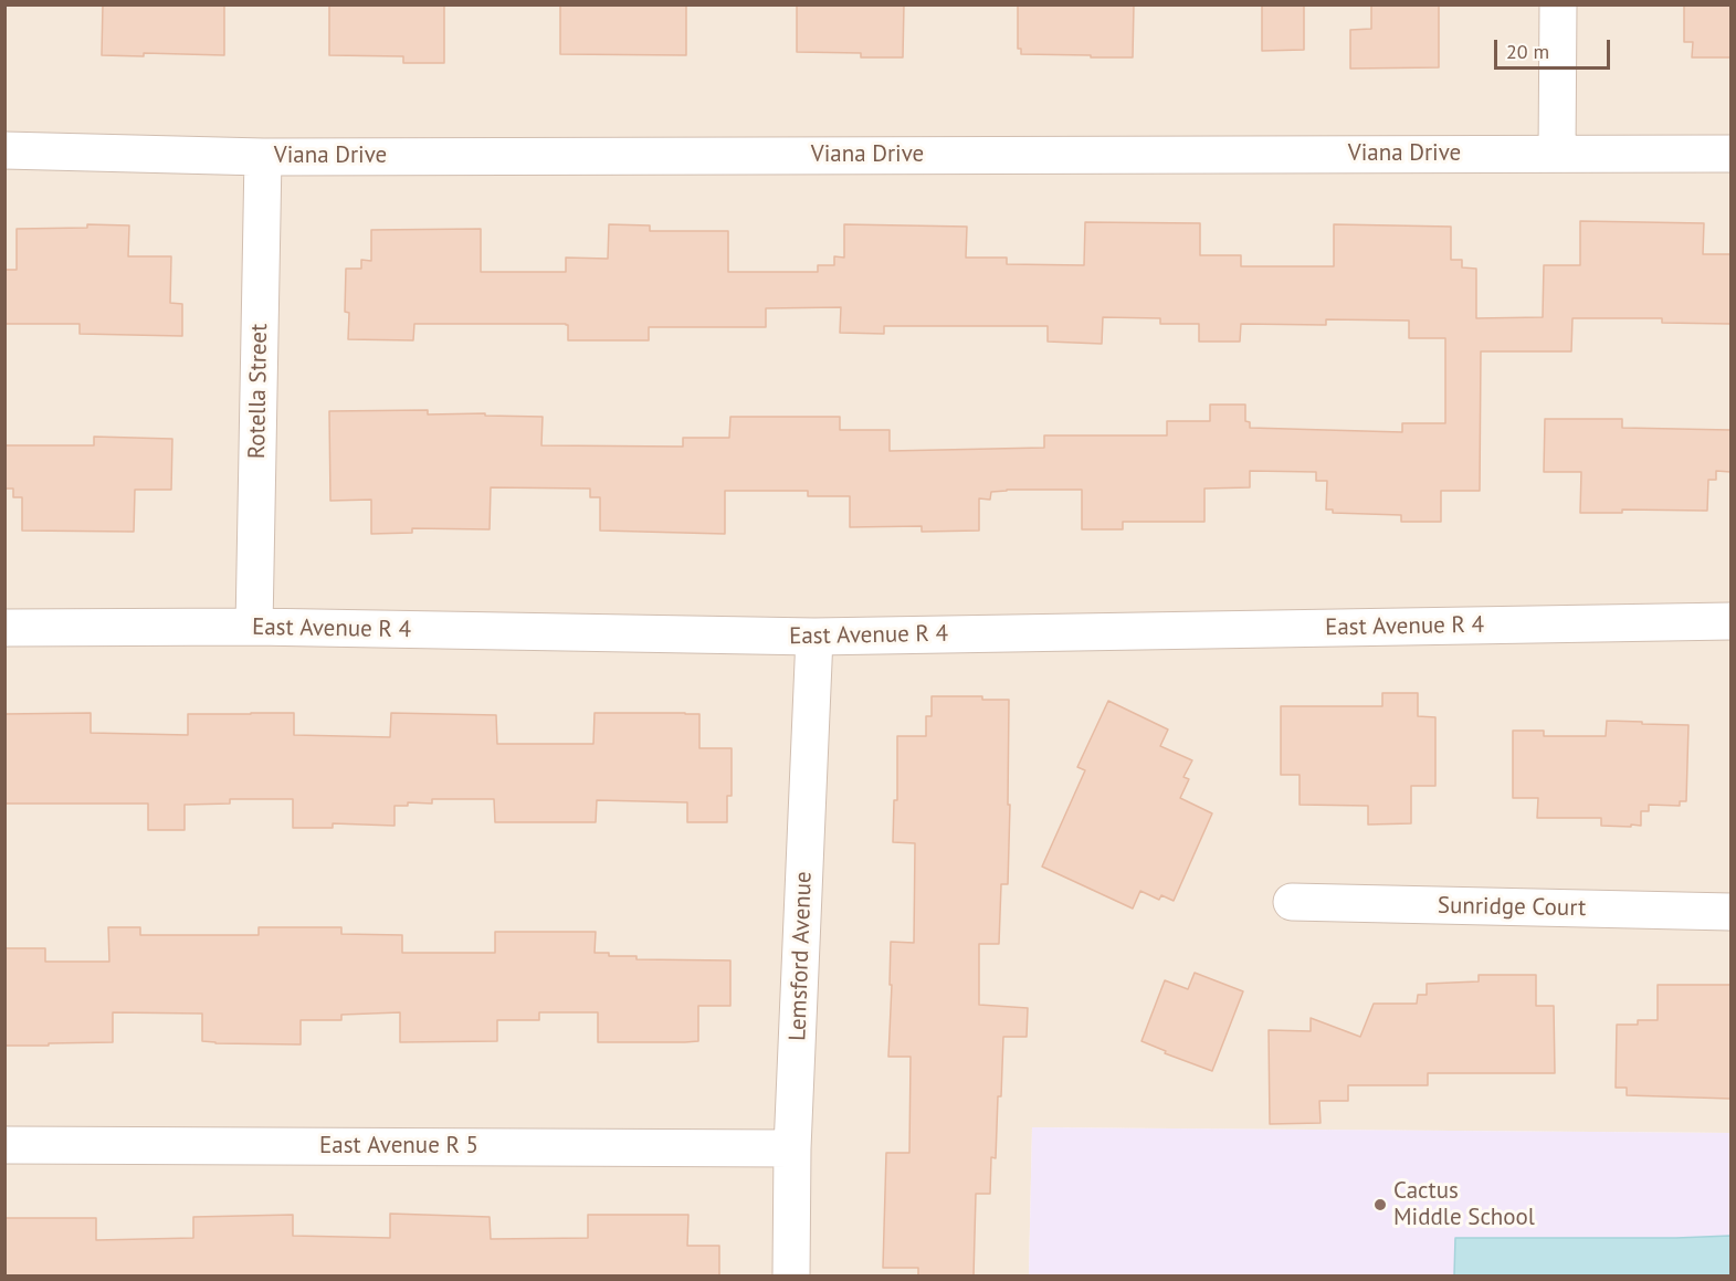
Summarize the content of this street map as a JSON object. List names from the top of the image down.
{
  "streets": {
    "street": [
      "Viana Drive",
      "Rotella Street",
      "East Avenue R 4",
      "Sunridge Court",
      "Lemsford Avenue",
      "East Avenue R 5"
    ]
  },
  "crossings": [
    ["Viana Drive", "Rotella Street"],
    ["Rotella Street", "East Avenue R 4"],
    ["East Avenue R 4", "Lemsford Avenue"],
    ["Lemsford Avenue", "East Avenue R 5"]
  ],
  "places": ["Cactus Middle School"],
  "scale_bar": "20 m"
}
